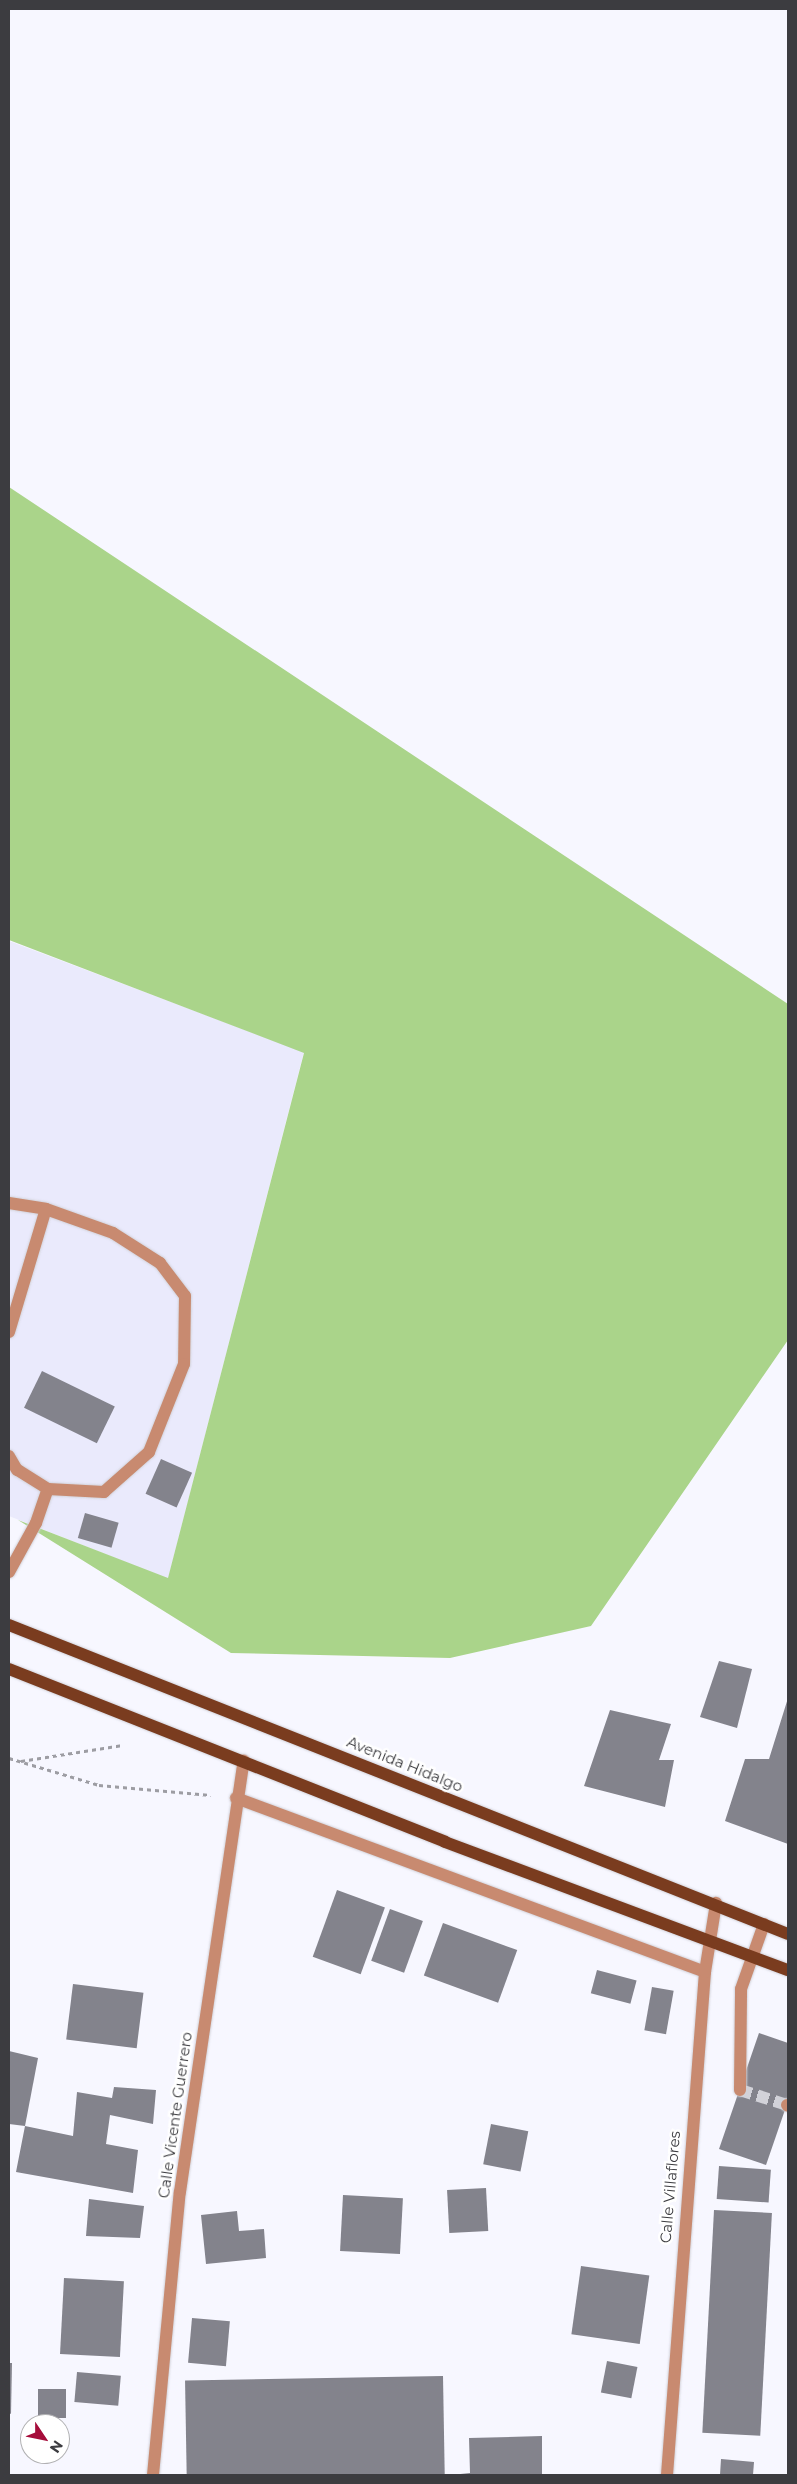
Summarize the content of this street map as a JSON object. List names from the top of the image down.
{
  "streets": {
    "main road": ["Avenida Hidalgo"],
    "street": ["Calle Vicente Guerrero", "Calle Villaflores"]
  },
  "crossings": [
    ["Avenida Hidalgo", "Calle Villaflores"]
  ],
  "north": "bottom right"
}
